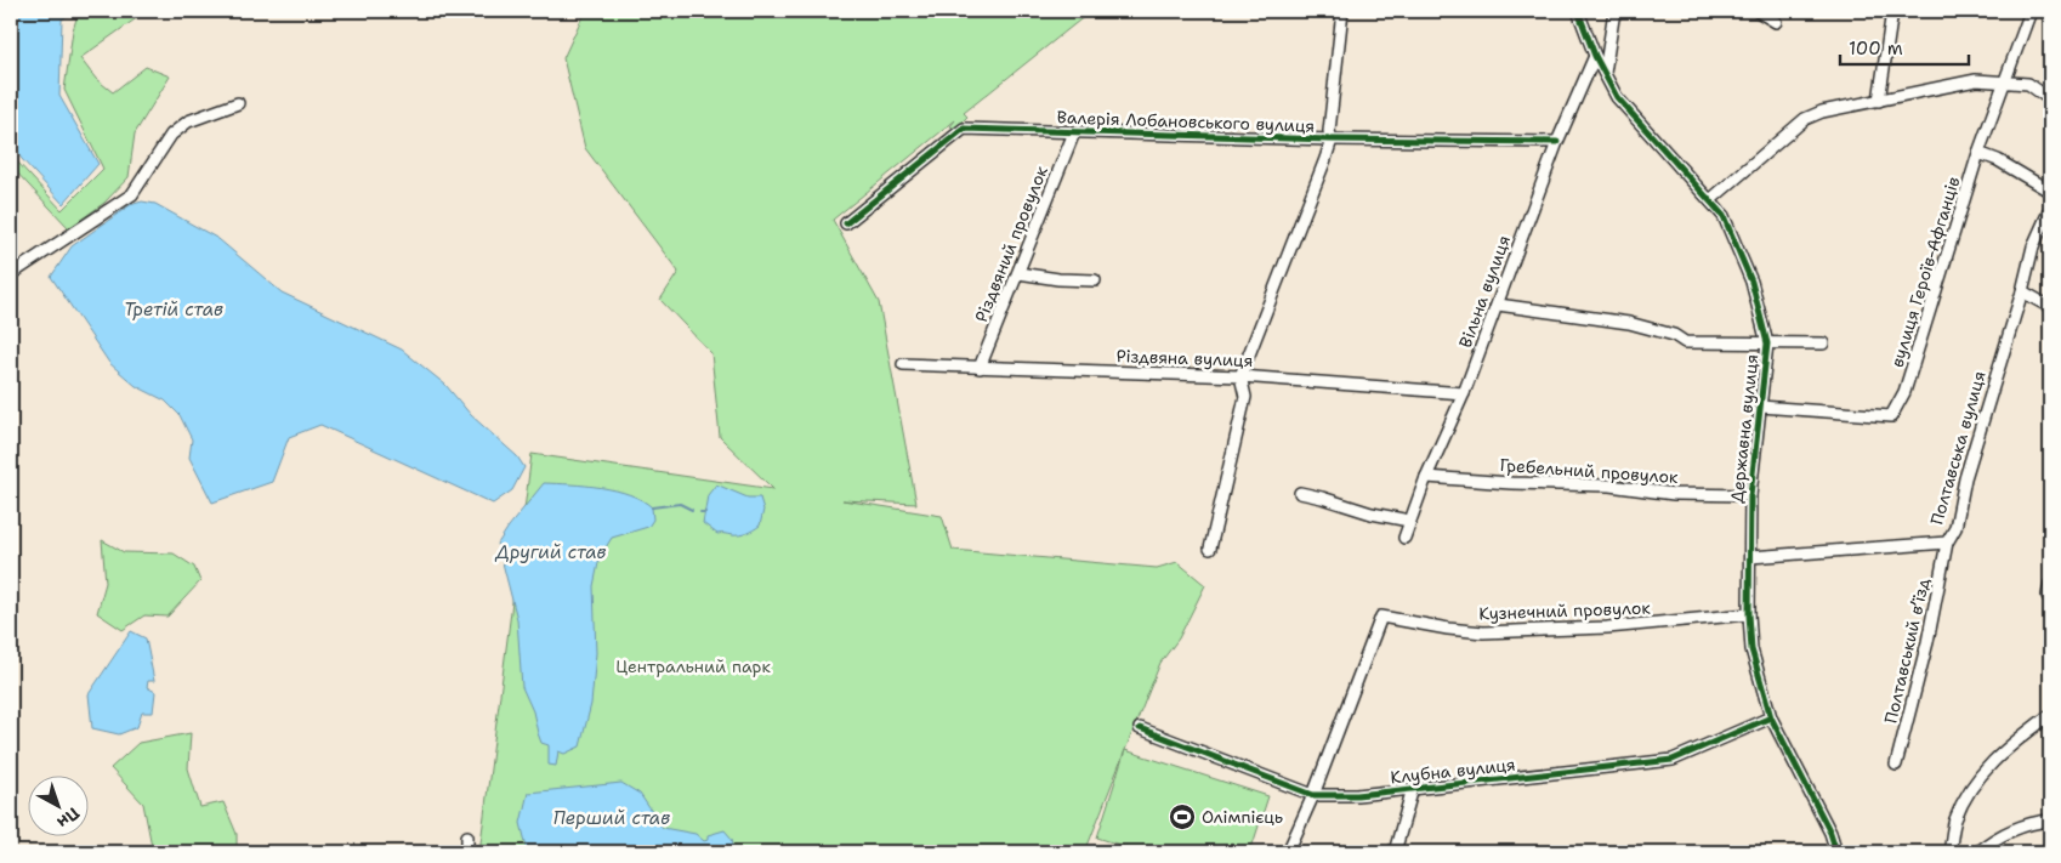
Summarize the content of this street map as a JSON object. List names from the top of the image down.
{
  "streets": {
    "street": [
      "Валерія Лобановського вулиця",
      "Різдвяний провулок",
      "вулиця Героїв-Афганців",
      "Вільна вулиця",
      "Різдвяна вулиця",
      "Державна вулиця",
      "Полтавська вулиця",
      "Гребельний провулок",
      "Кузнечний провулок",
      "Полтавський в’їзд",
      "Клубна вулиця"
    ]
  },
  "crossings": [
    ["Валерія Лобановського вулиця", "Різдвяний провулок"],
    ["Валерія Лобановського вулиця", "Вільна вулиця"],
    ["Різдвяний провулок", "Різдвяна вулиця"],
    ["вулиця Героїв-Афганців", "Державна вулиця"],
    ["Вільна вулиця", "Різдвяна вулиця"],
    ["Вільна вулиця", "Державна вулиця"],
    ["Вільна вулиця", "Гребельний провулок"],
    ["Державна вулиця", "Полтавська вулиця"],
    ["Державна вулиця", "Гребельний провулок"],
    ["Державна вулиця", "Кузнечний провулок"],
    ["Державна вулиця", "Клубна вулиця"],
    ["Полтавська вулиця", "Полтавський в’їзд"],
    ["Кузнечний провулок", "Клубна вулиця"]
  ],
  "water": ["Третій став", "Другий став", "Перший став"],
  "parks": ["Центральний парк"],
  "places": {
    "sports": ["Олімпієць"]
  },
  "scale_bar": "100 m",
  "north": "bottom right"
}
